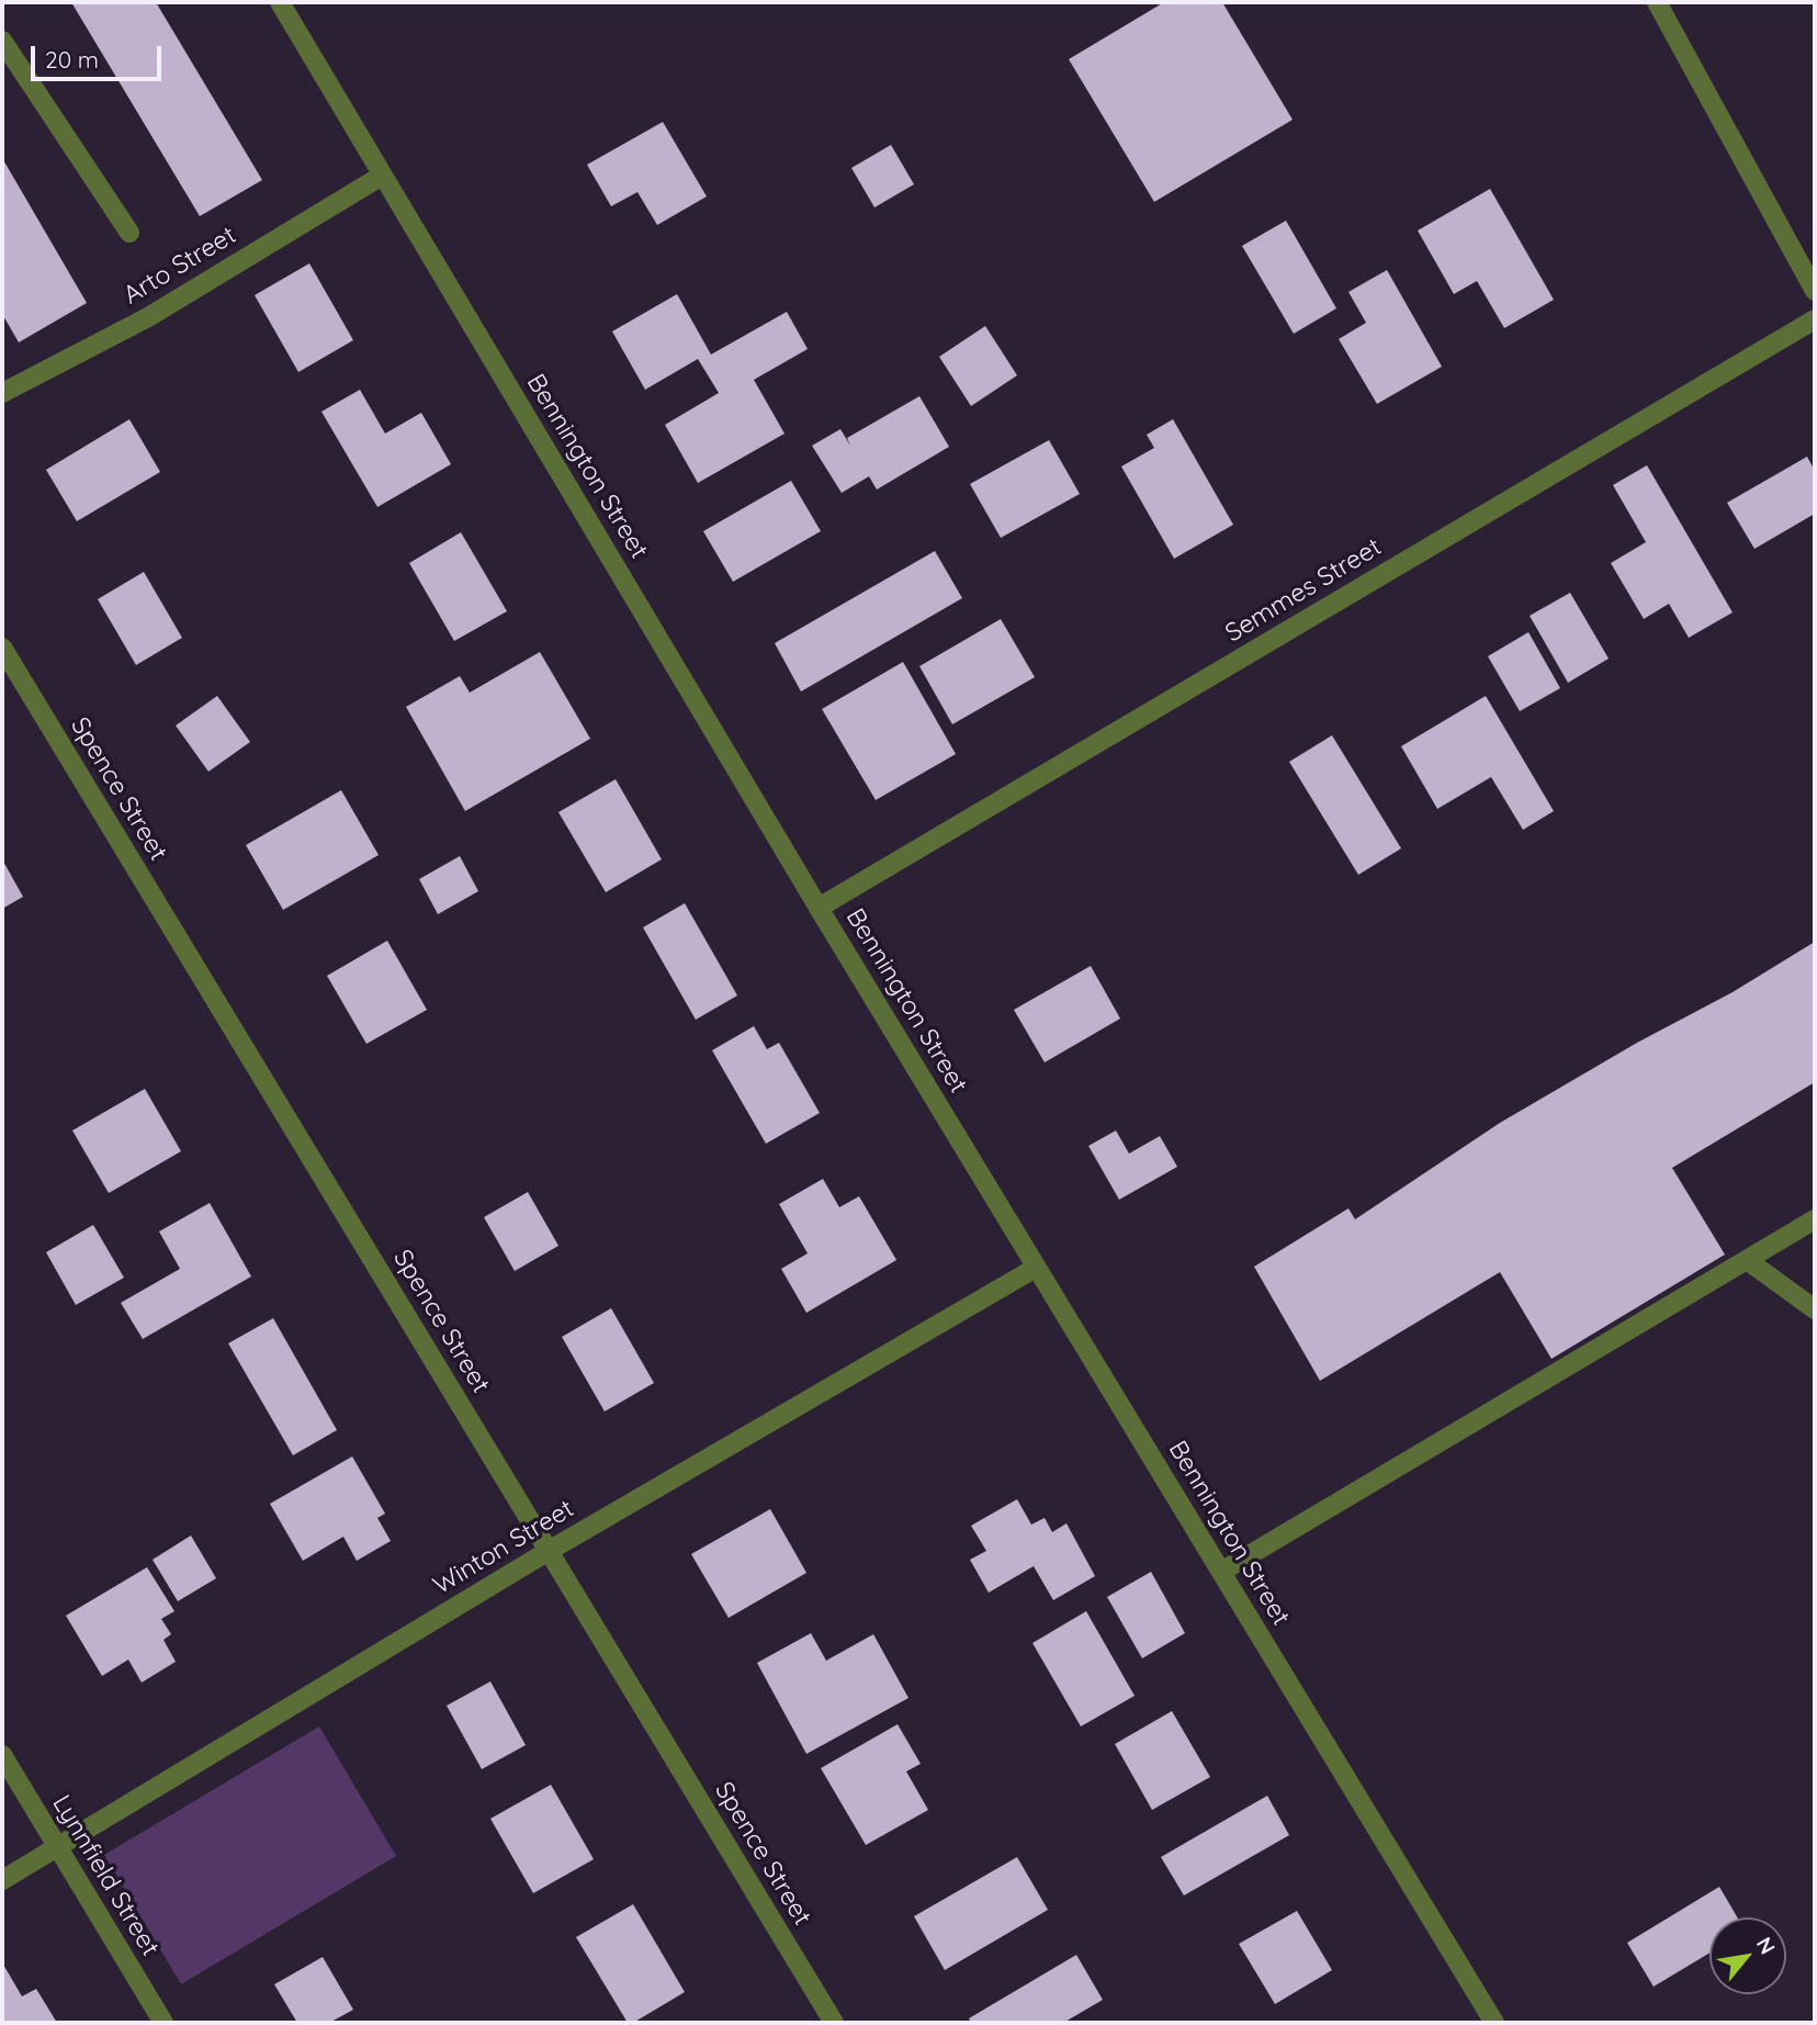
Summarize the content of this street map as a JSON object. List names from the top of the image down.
{
  "streets": {
    "street": [
      "Arto Street",
      "Bennington Street",
      "Semmes Street",
      "Spence Street",
      "Winton Street",
      "Lynnfield Street"
    ]
  },
  "crossings": [
    ["Arto Street", "Bennington Street"],
    ["Bennington Street", "Semmes Street"],
    ["Bennington Street", "Winton Street"],
    ["Spence Street", "Winton Street"],
    ["Winton Street", "Lynnfield Street"]
  ],
  "scale_bar": "20 m",
  "north": "top right"
}
